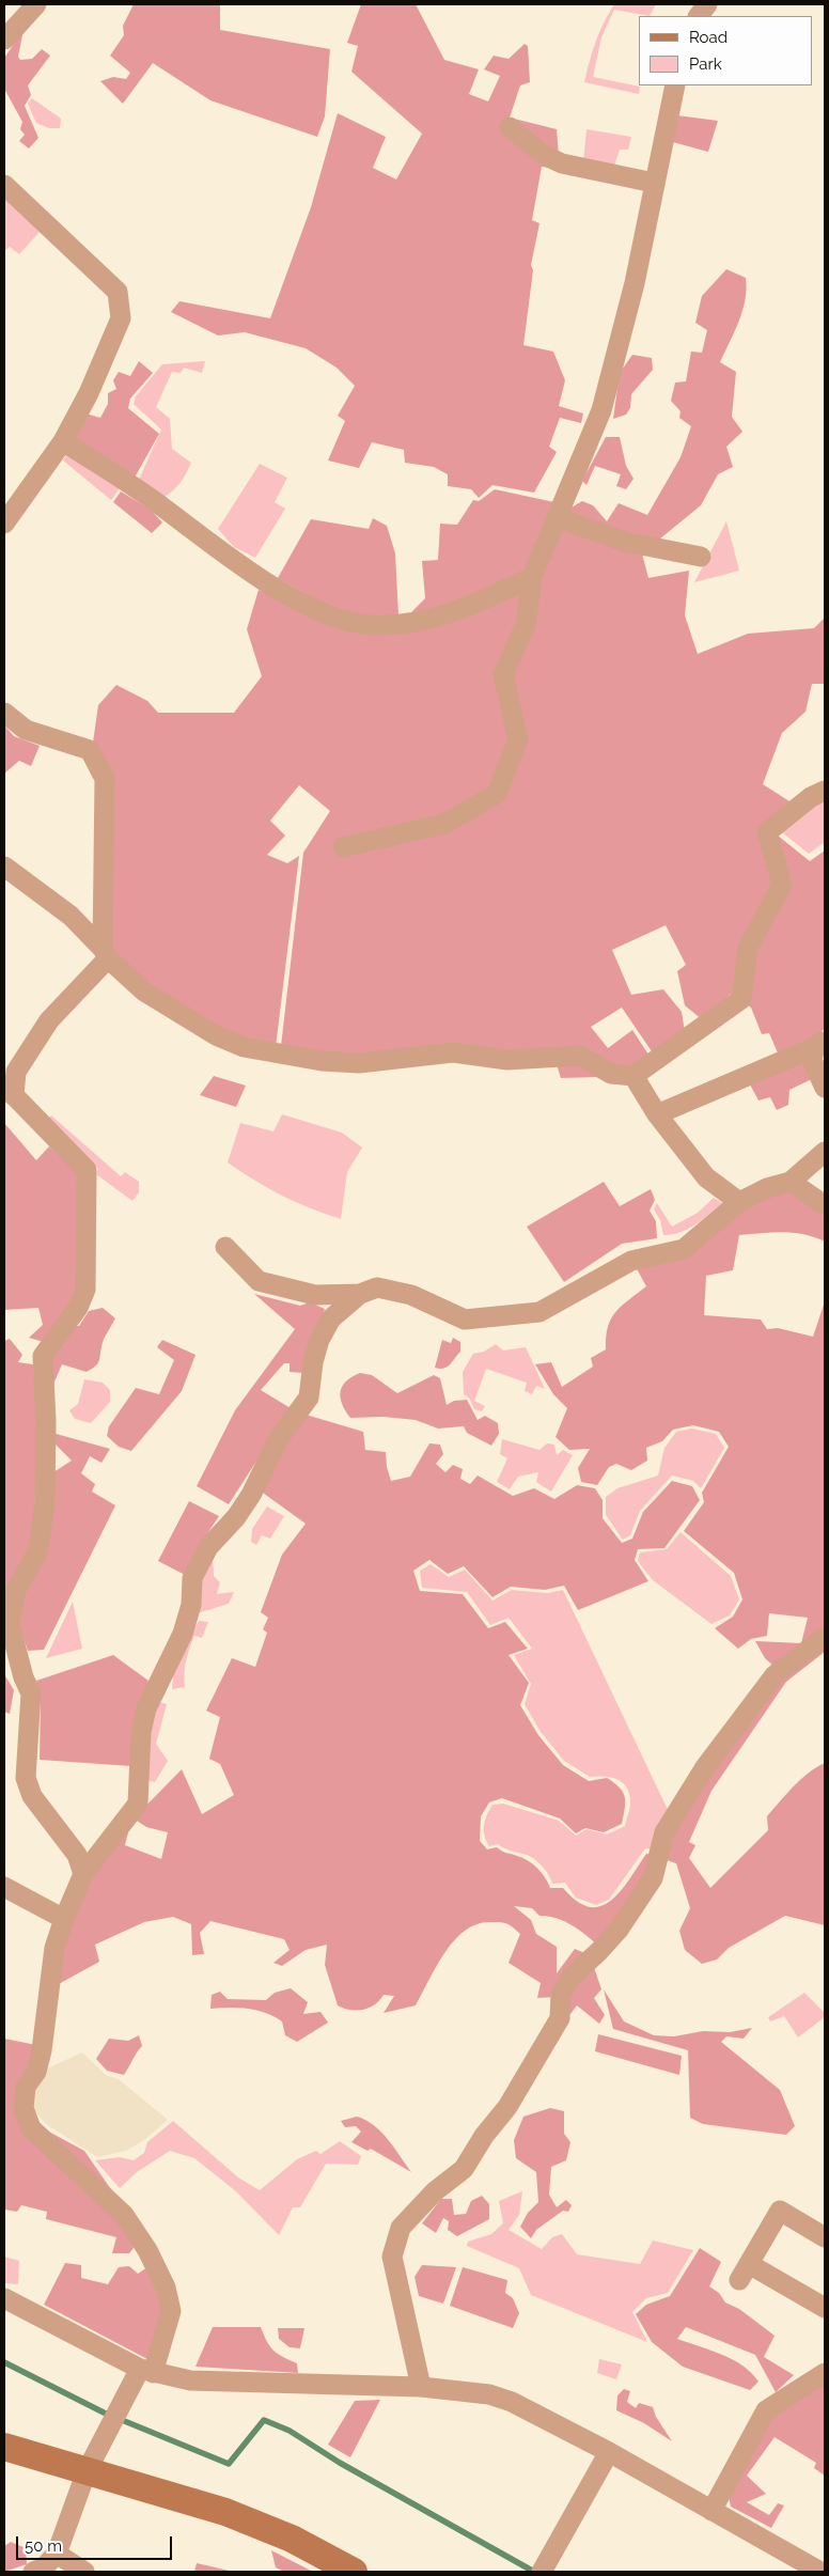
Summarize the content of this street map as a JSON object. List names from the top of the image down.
{
  "legend": ["Road", "Park"],
  "scale_bar": "50 m"
}
